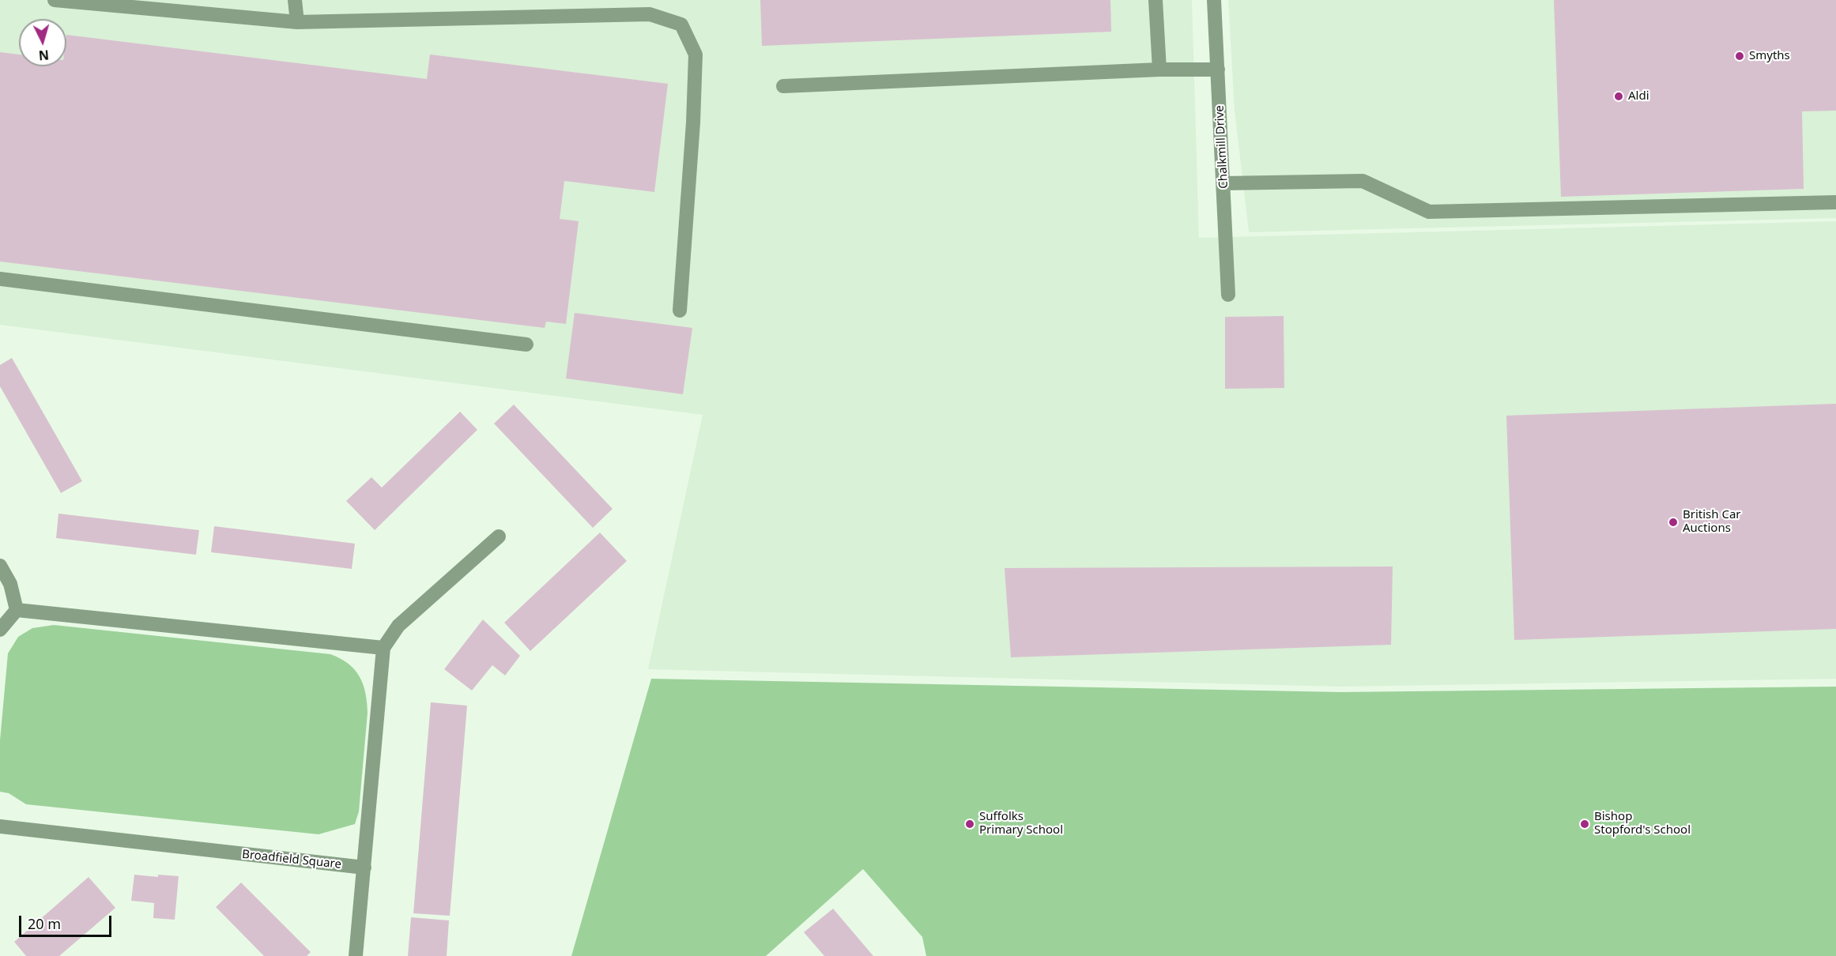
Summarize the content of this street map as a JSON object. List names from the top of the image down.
{
  "streets": {
    "street": ["Chalkmill Drive", "Broadfield Square"]
  },
  "places": [
    "Smyths",
    "Aldi",
    "British Car Auctions",
    "Suffolks Primary School",
    "Bishop Stopford's School"
  ],
  "scale_bar": "20 m",
  "north": "bottom"
}
